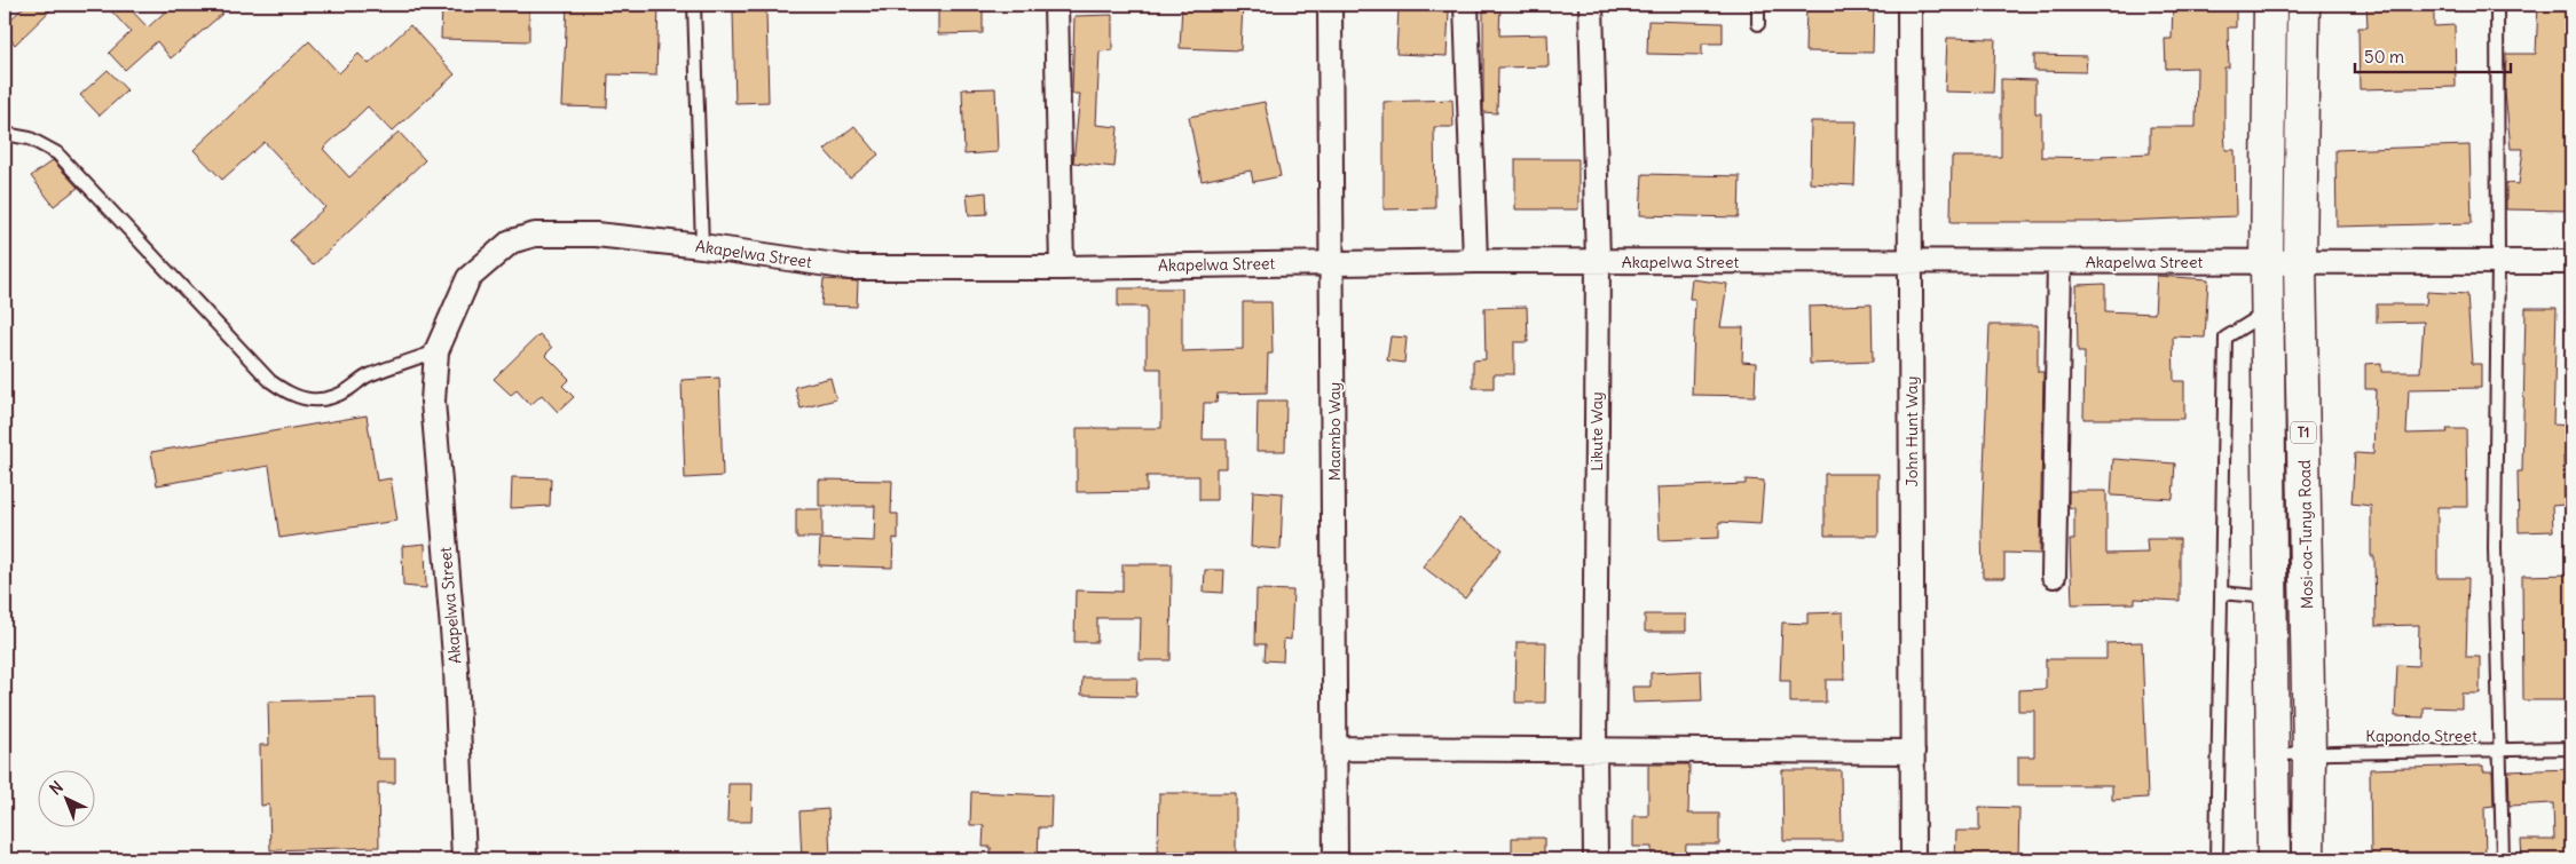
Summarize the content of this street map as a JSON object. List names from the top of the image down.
{
  "streets": {
    "highway": ["T1", "Mosi-oa-Tunya Road"],
    "street": [
      "Akapelwa Street",
      "Maambo Way",
      "Likute Way",
      "John Hunt Way"
    ],
    "lane": ["Kapondo Street"]
  },
  "crossings": [
    ["Akapelwa Street", "Maambo Way"],
    ["Akapelwa Street", "Likute Way"],
    ["Akapelwa Street", "John Hunt Way"],
    ["Akapelwa Street", "T1"],
    ["Akapelwa Street", "Mosi-oa-Tunya Road"],
    ["T1", "Kapondo Street"],
    ["Mosi-oa-Tunya Road", "Kapondo Street"]
  ],
  "scale_bar": "50 m",
  "north": "top left"
}
